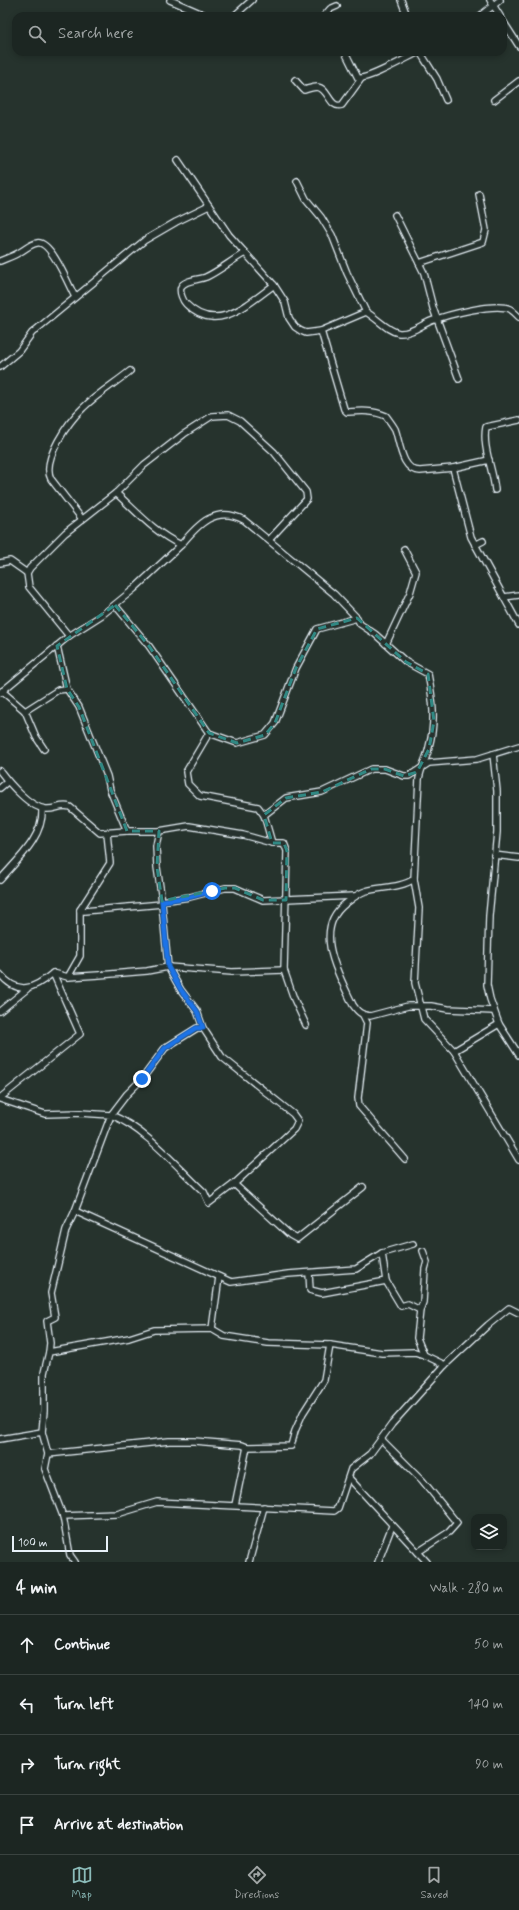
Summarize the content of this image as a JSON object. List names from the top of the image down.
{
  "scale_bar": "100 m",
  "page": {
    "search": "Search here",
    "scale": "100 m",
    "heading": ["4 min", "Walk · 280 m"],
    "list": [
      ["Continue", "50 m"],
      ["Turn left", "140 m"],
      ["Turn right", "90 m"],
      "Arrive at destination"
    ],
    "nav": ["Map", "Directions", "Saved"]
  }
}
